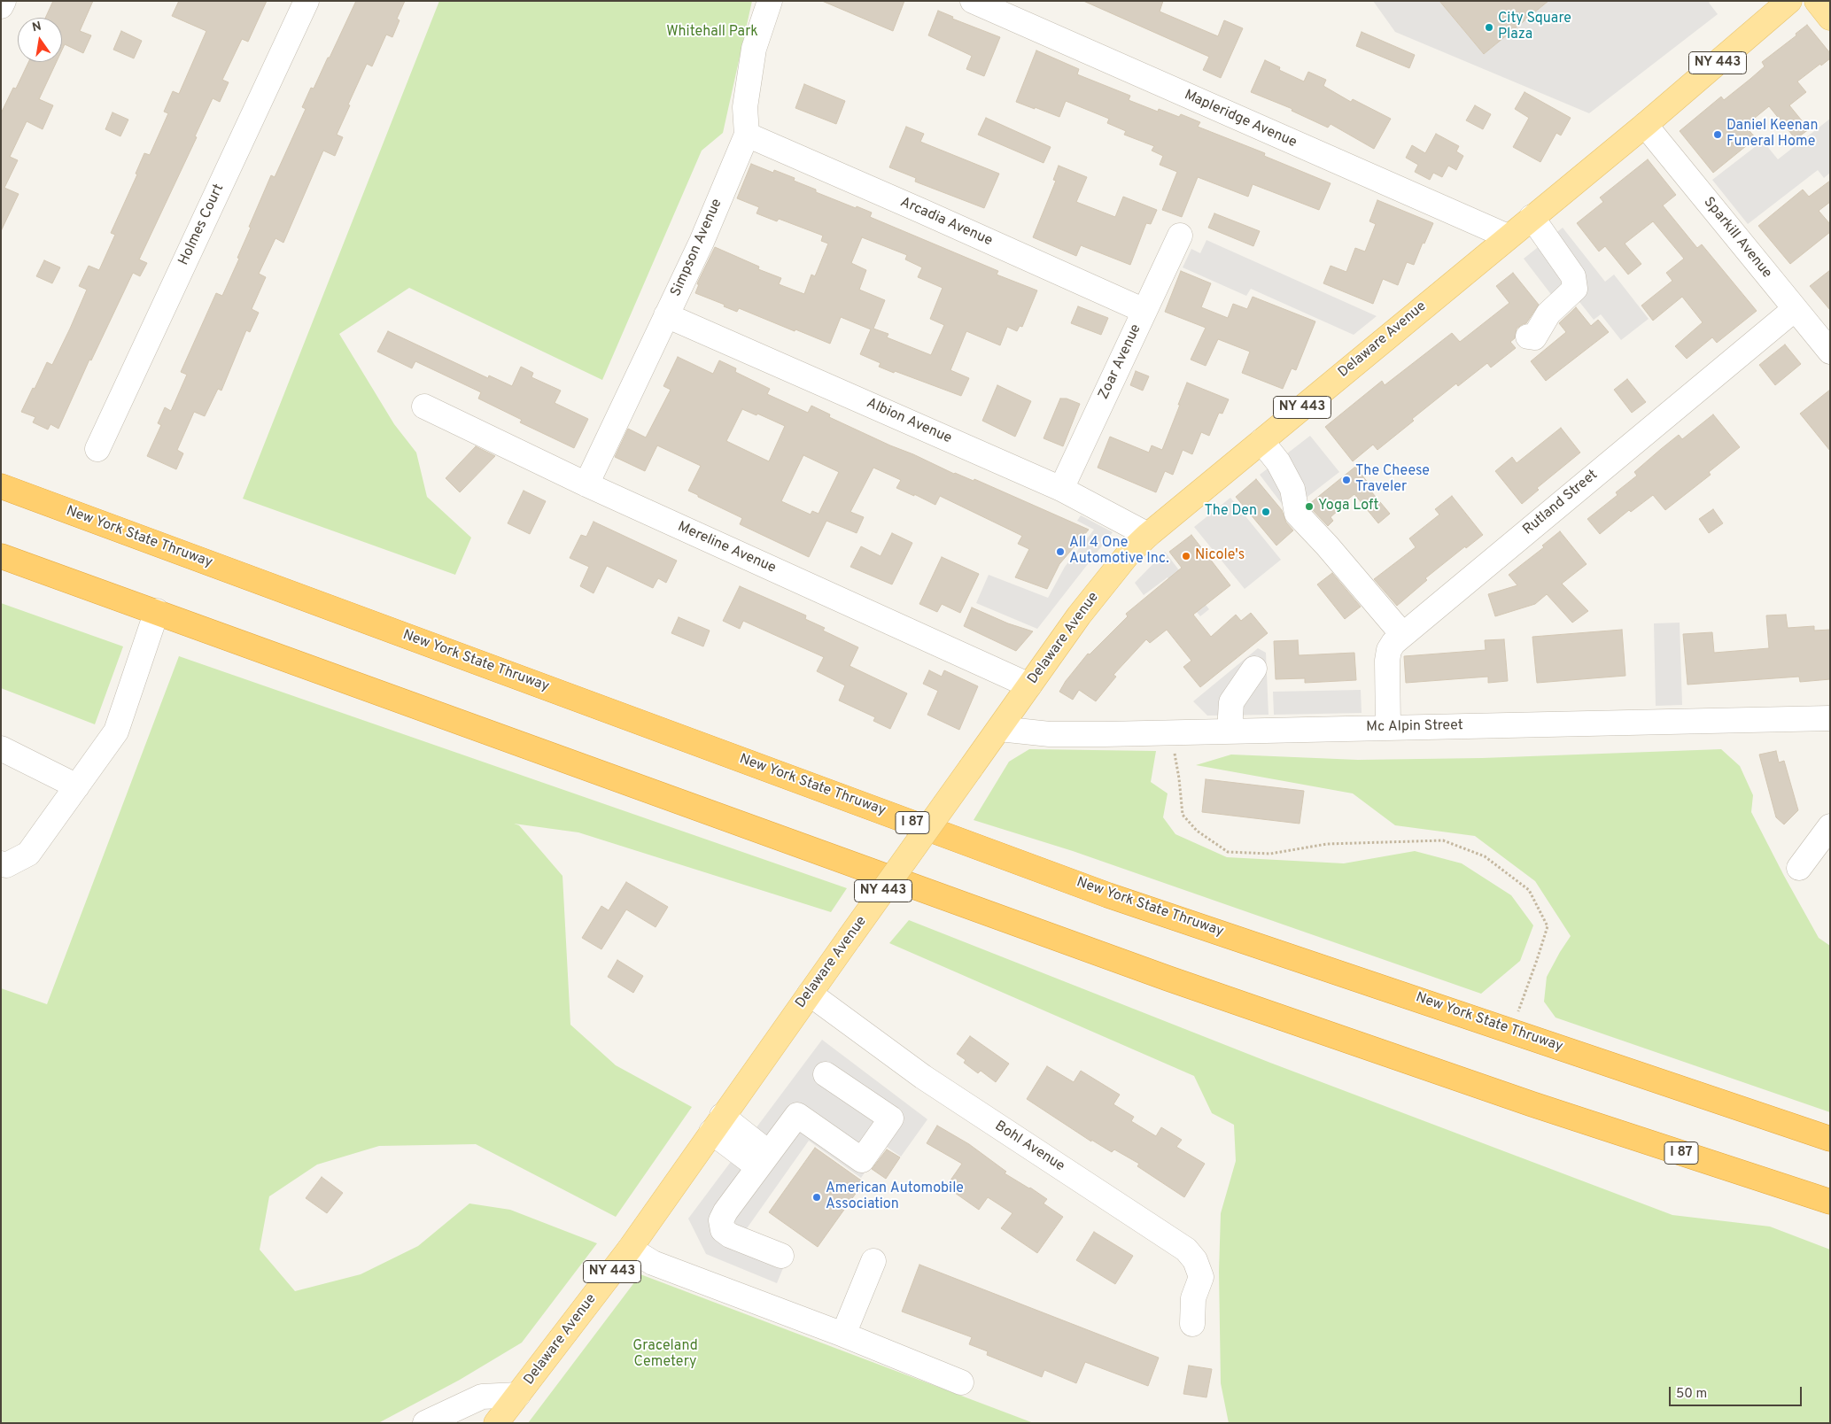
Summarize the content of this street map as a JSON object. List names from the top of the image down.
{
  "streets": {
    "highway": ["New York State Thruway", "I 87"],
    "main road": ["NY 443", "Delaware Avenue"],
    "street": [
      "Mapleridge Avenue",
      "Arcadia Avenue",
      "Holmes Court",
      "Sparkill Avenue",
      "Simpson Avenue",
      "Zoar Avenue",
      "Albion Avenue",
      "Rutland Street",
      "Mereline Avenue",
      "Mc Alpin Street",
      "Bohl Avenue"
    ]
  },
  "crossings": [
    ["Mapleridge Avenue", "Delaware Avenue"],
    ["Arcadia Avenue", "Simpson Avenue"],
    ["Arcadia Avenue", "Zoar Avenue"],
    ["Sparkill Avenue", "Delaware Avenue"],
    ["Sparkill Avenue", "Rutland Street"],
    ["Simpson Avenue", "Albion Avenue"],
    ["Simpson Avenue", "Mereline Avenue"],
    ["Delaware Avenue", "Albion Avenue"],
    ["Delaware Avenue", "Mereline Avenue"],
    ["Delaware Avenue", "Mc Alpin Street"],
    ["Delaware Avenue", "Bohl Avenue"],
    ["Zoar Avenue", "Albion Avenue"],
    ["Rutland Street", "Mc Alpin Street"]
  ],
  "parks": ["Whitehall Park", "Graceland Cemetery"],
  "places": [
    "City Square Plaza",
    "Daniel Keenan Funeral Home",
    "The Cheese Traveler",
    "Yoga Loft",
    "The Den",
    "All 4 One Automotive Inc.",
    "Nicole's",
    "American Automobile Association"
  ],
  "scale_bar": "50 m",
  "north": "top"
}
